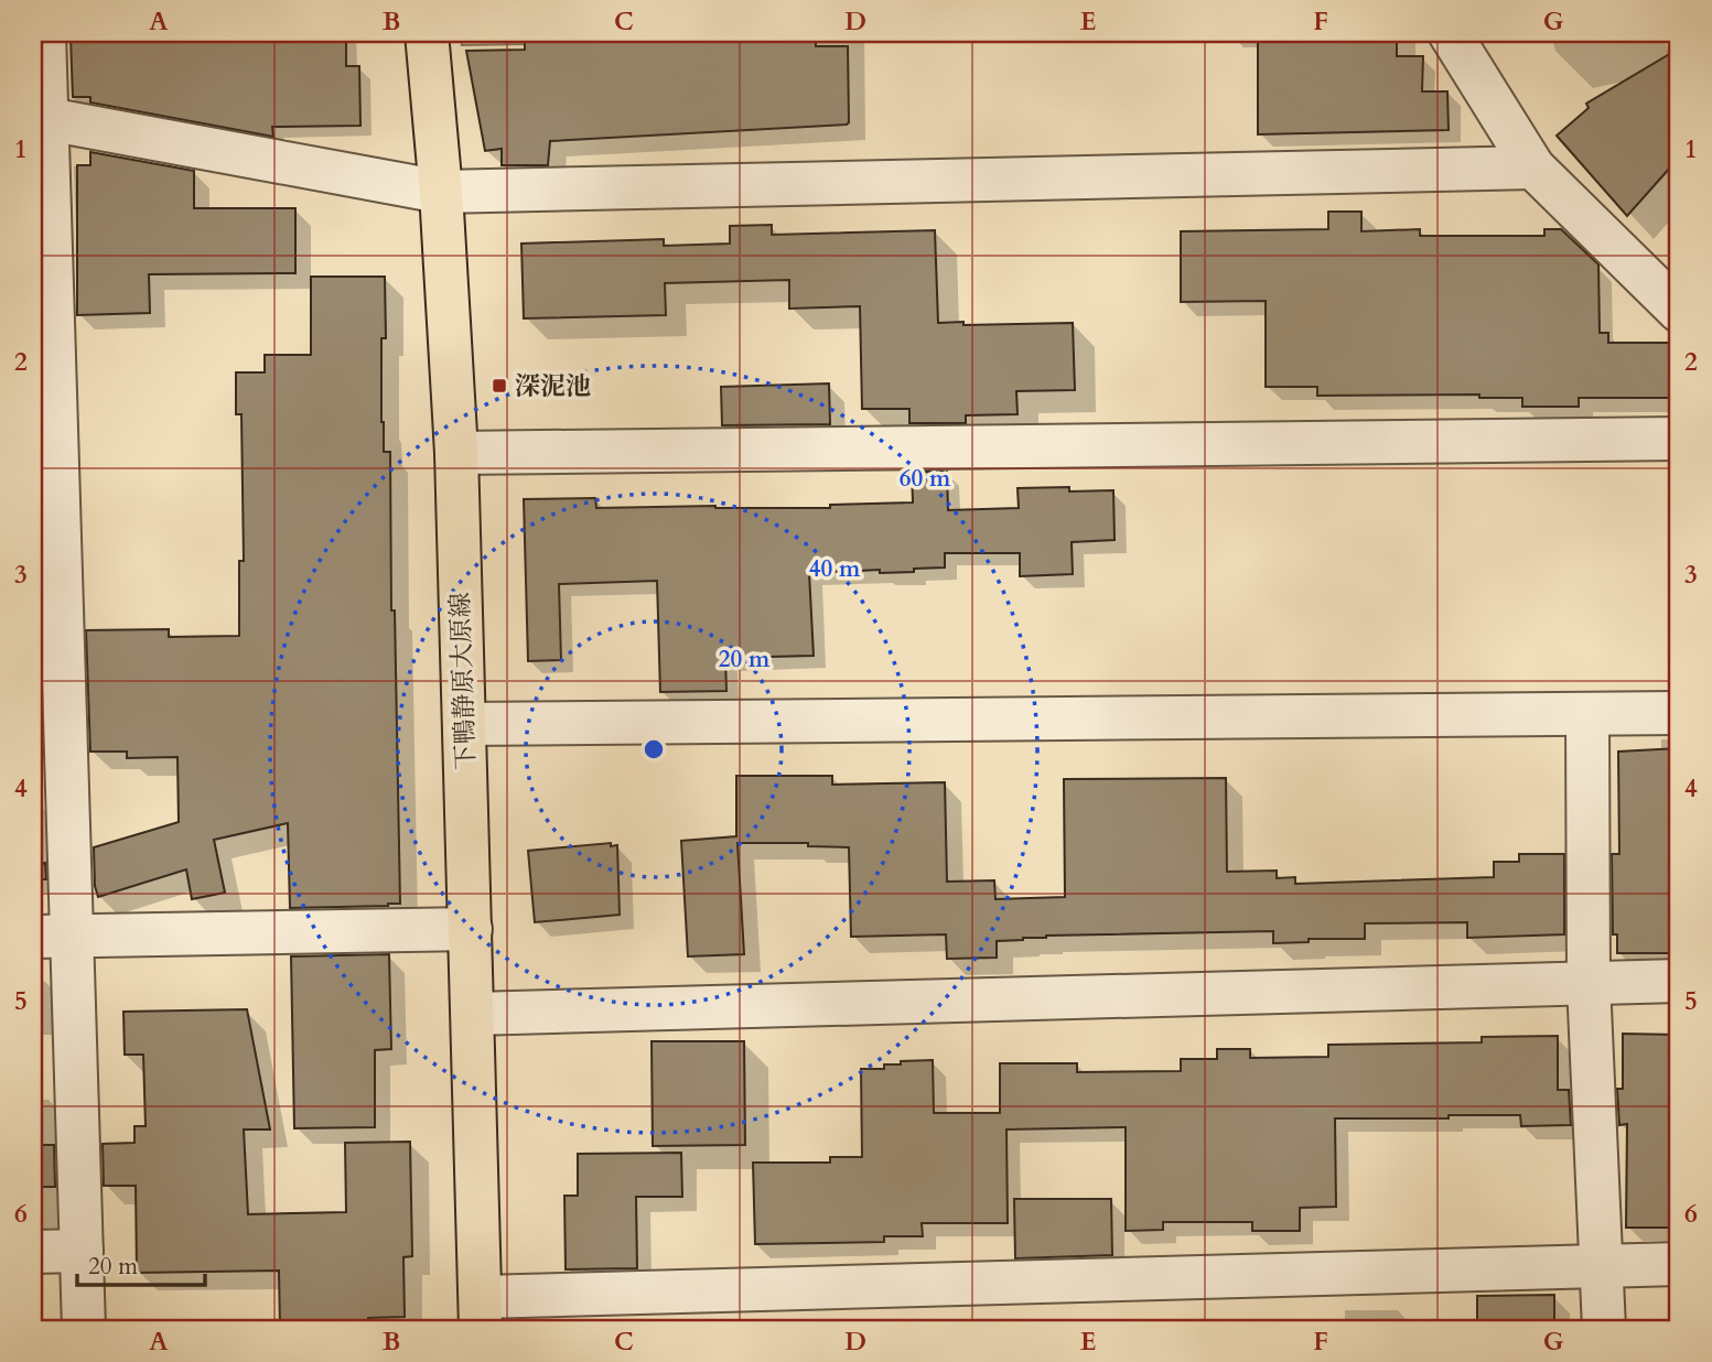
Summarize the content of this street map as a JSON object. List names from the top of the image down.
{
  "streets": {
    "main road": ["下鴨静原大原線"]
  },
  "places": {
    "transit": ["深泥池"]
  },
  "scale_bar": "20 m",
  "grid": {
    "columns": [
      "A",
      "B",
      "C",
      "D",
      "E",
      "F",
      "G"
    ],
    "rows": [
      "1",
      "2",
      "3",
      "4",
      "5",
      "6"
    ]
  },
  "rings": ["60 m", "40 m", "20 m"]
}
